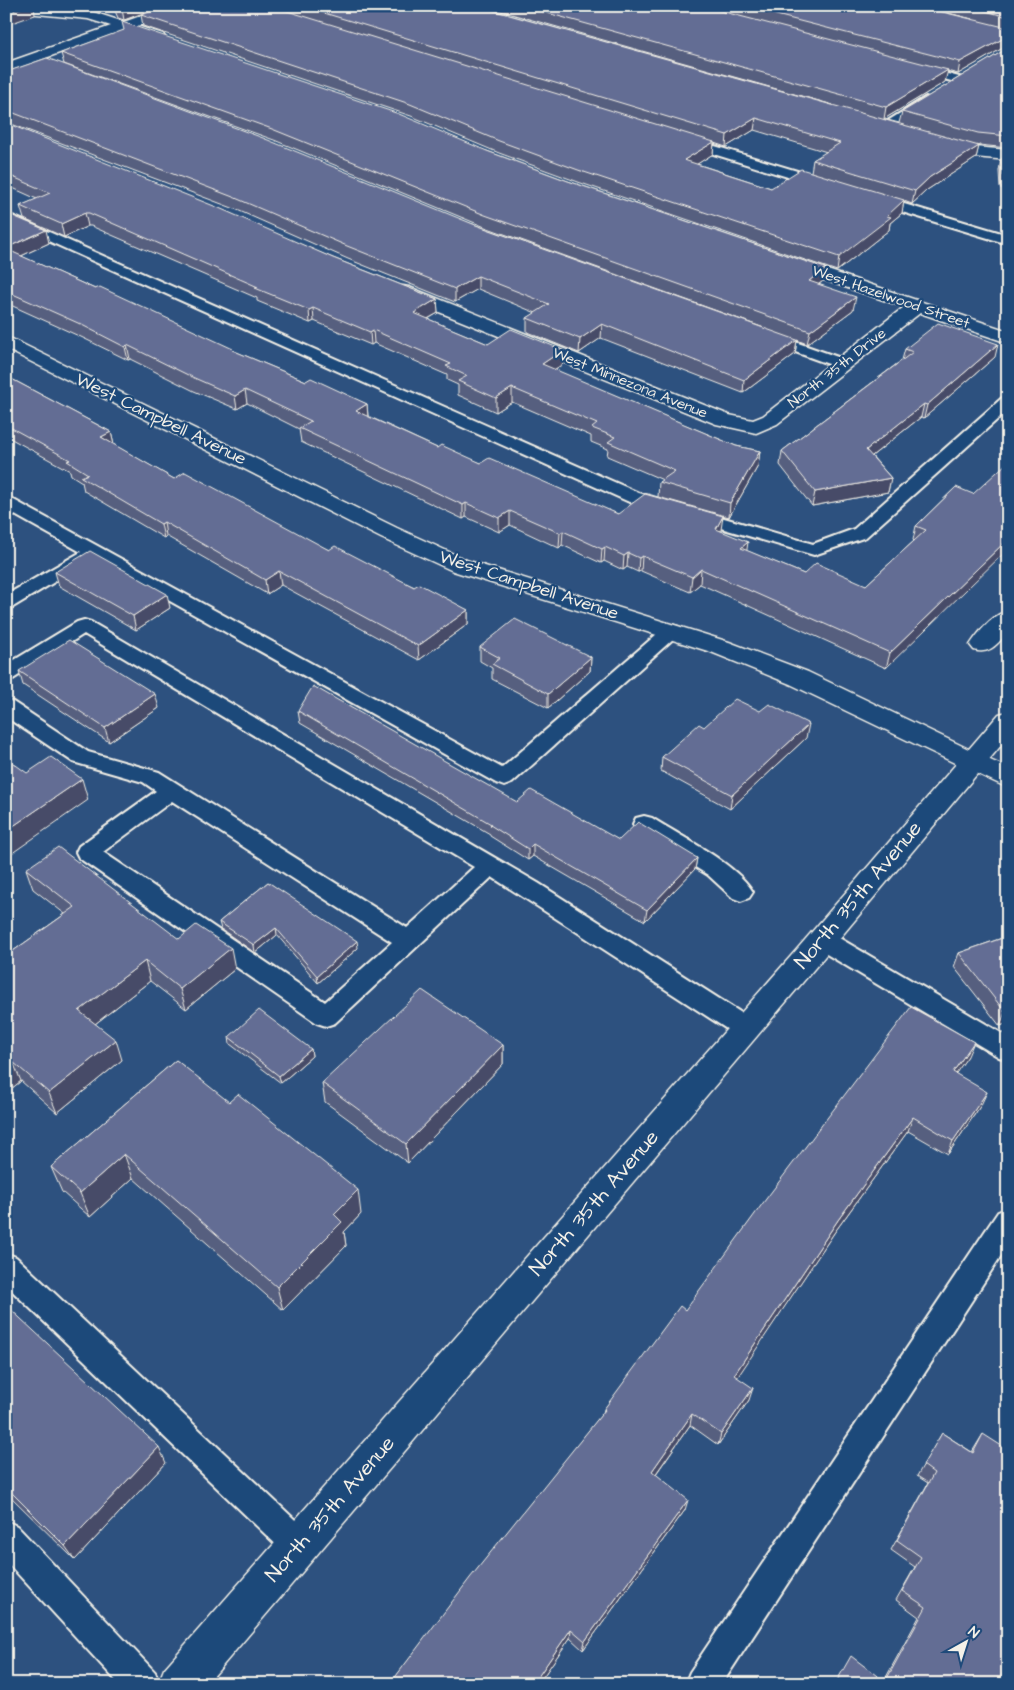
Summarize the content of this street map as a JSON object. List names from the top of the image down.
{
  "streets": {
    "street": [
      "West Hazelwood Street",
      "North 35th Drive",
      "West Minnezona Avenue",
      "West Campbell Avenue",
      "North 35th Avenue"
    ]
  },
  "crossings": [
    ["West Hazelwood Street", "North 35th Drive"],
    ["North 35th Drive", "West Minnezona Avenue"],
    ["West Campbell Avenue", "North 35th Avenue"]
  ],
  "north": "top right"
}
